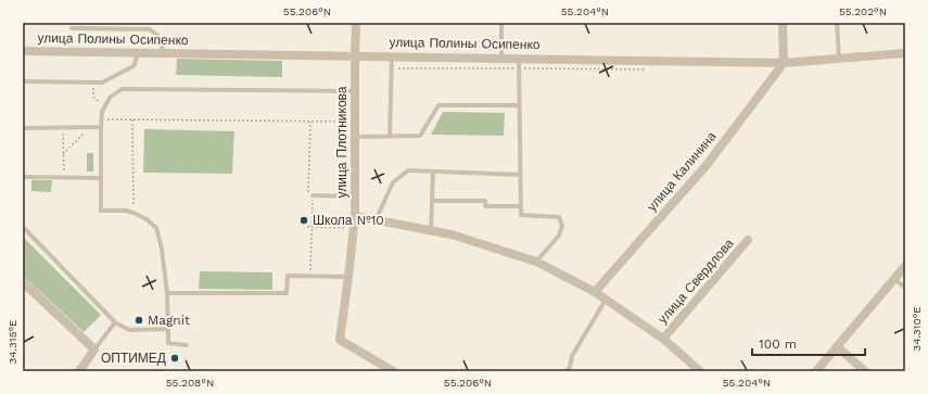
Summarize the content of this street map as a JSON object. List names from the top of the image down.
{
  "streets": {
    "street": [
      "улица Полины Осипенко",
      "улица Плотникова",
      "улица Калинина",
      "улица Свердлова"
    ]
  },
  "crossings": [
    ["улица Полины Осипенко", "улица Плотникова"],
    ["улица Полины Осипенко", "улица Калинина"]
  ],
  "places": ["Школа №10", "Magnit", "ОПТИМЕД"],
  "scale_bar": "100 m",
  "coordinates": [
    "55.206°N",
    "55.204°N",
    "55.202°N",
    "34.310°E",
    "34.315°E",
    "55.208°N"
  ]
}
